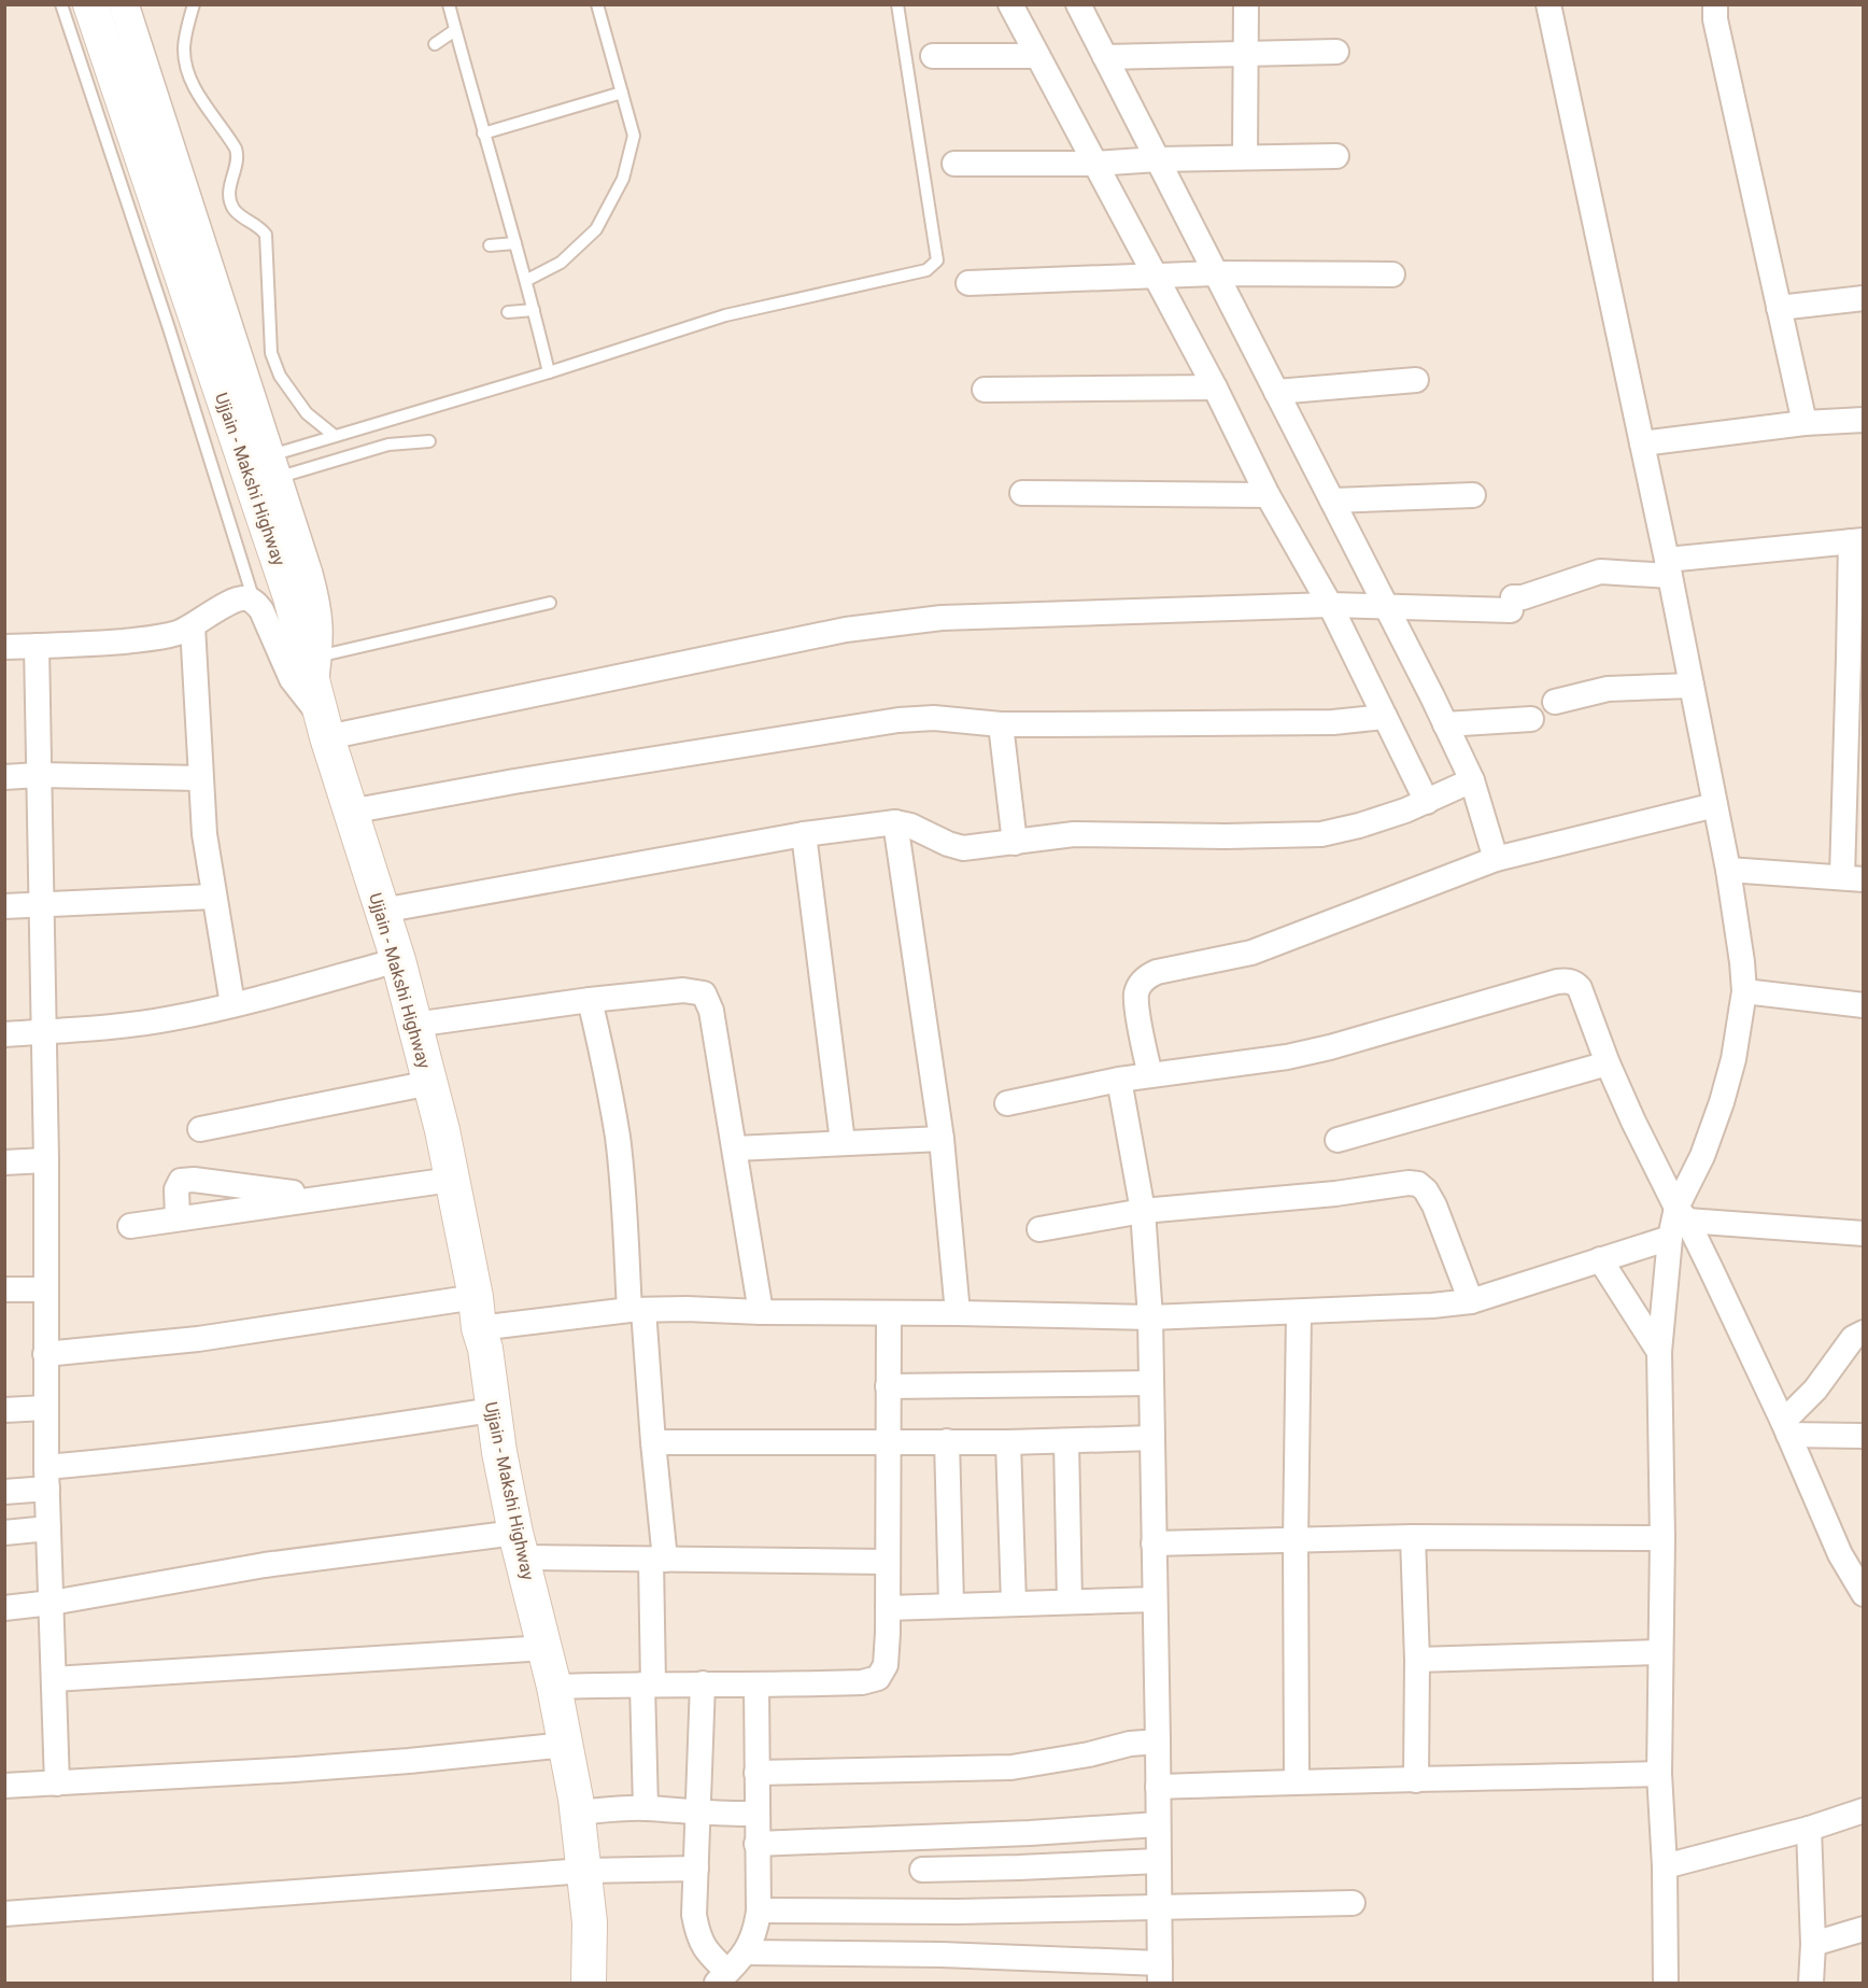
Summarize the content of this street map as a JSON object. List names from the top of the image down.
{
  "streets": {
    "main road": ["Ujjain - Makshi Highway"]
  }
}
